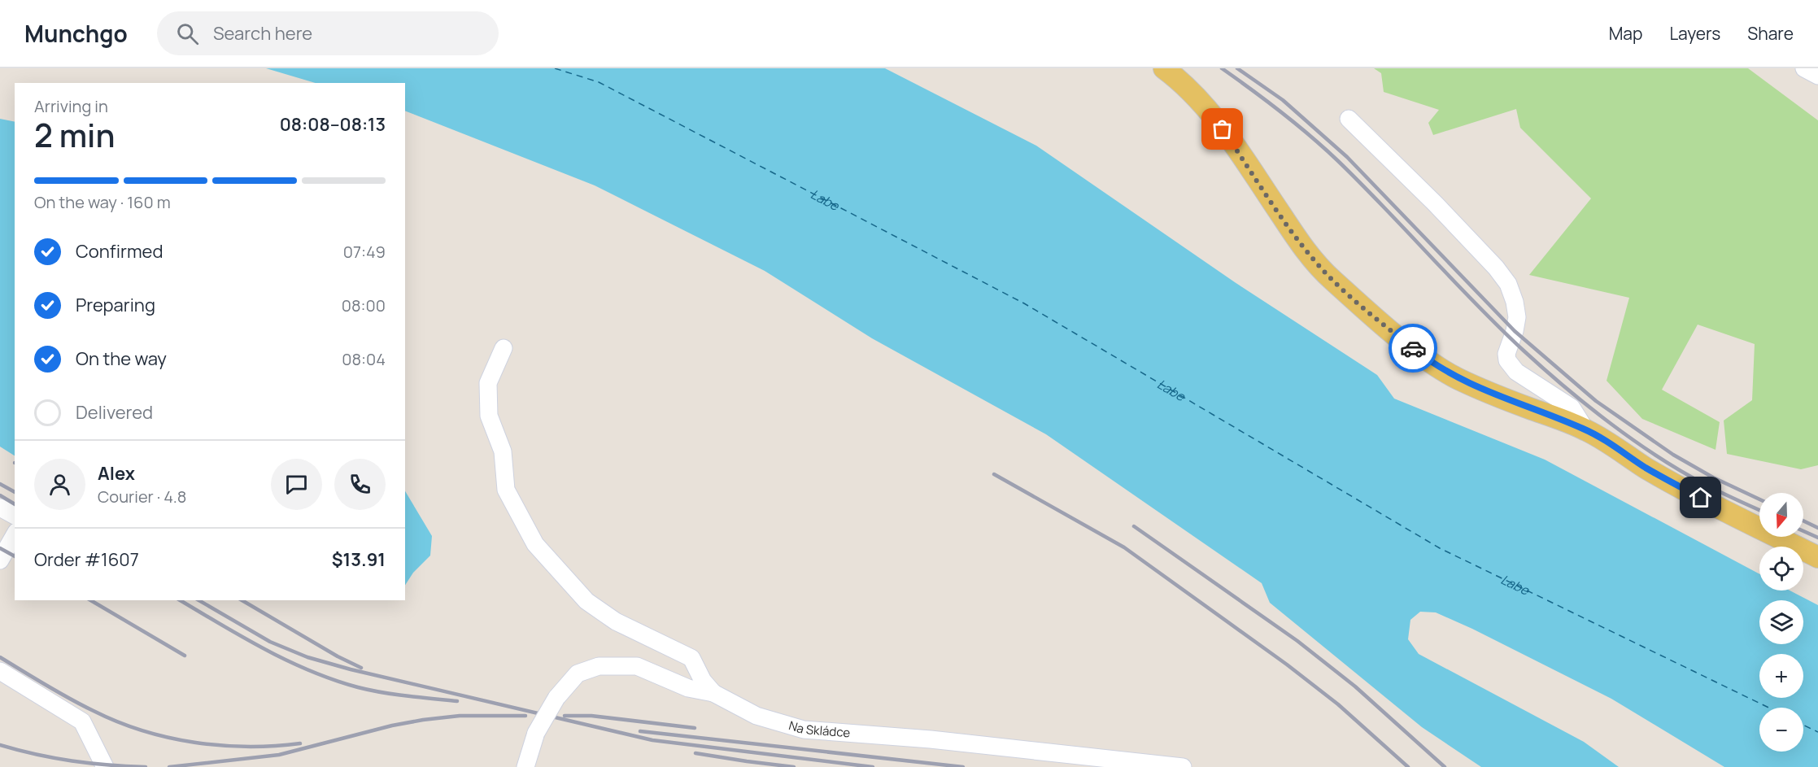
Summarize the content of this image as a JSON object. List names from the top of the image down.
{
  "streets": {
    "street": ["Na Skládce"]
  },
  "water": ["Labe"],
  "north": "bottom",
  "page": {
    "header": "Munchgo",
    "search": "Search here",
    "nav": ["Map", "Layers", "Share"],
    "heading": ["2 min", "Arriving in", "08:08–08:13"],
    "panel": [
      "Alex",
      "Courier · 4.8",
      "Order #1607",
      "$13.91"
    ],
    "bar": "On the way · 160 m",
    "list": [
      ["Confirmed", "07:49"],
      ["Preparing", "08:00"],
      ["On the way", "08:04"],
      "Delivered"
    ],
    "map_buttons": ["+", "−"]
  }
}
